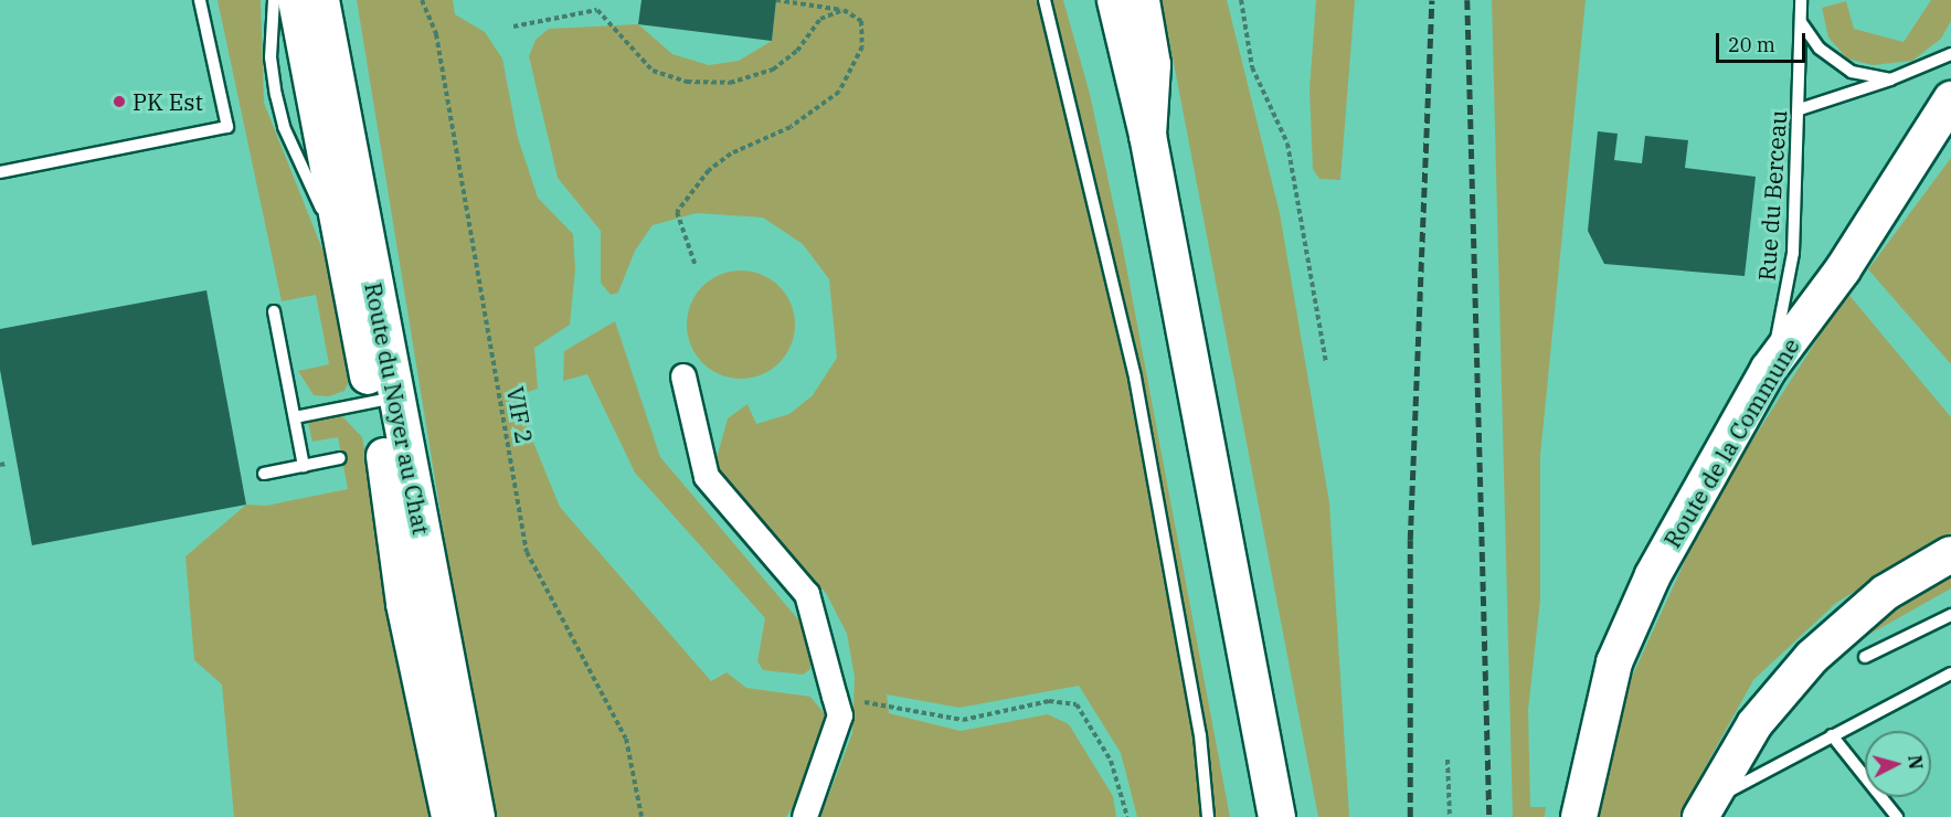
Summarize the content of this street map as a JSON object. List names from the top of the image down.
{
  "streets": {
    "street": ["Route du Noyer au Chat", "Route de la Commune"],
    "lane": ["Rue du Berceau"],
    "path": ["VIF 2"]
  },
  "crossings": [
    ["Rue du Berceau", "Route de la Commune"]
  ],
  "places": ["PK Est"],
  "scale_bar": "20 m",
  "north": "right"
}
